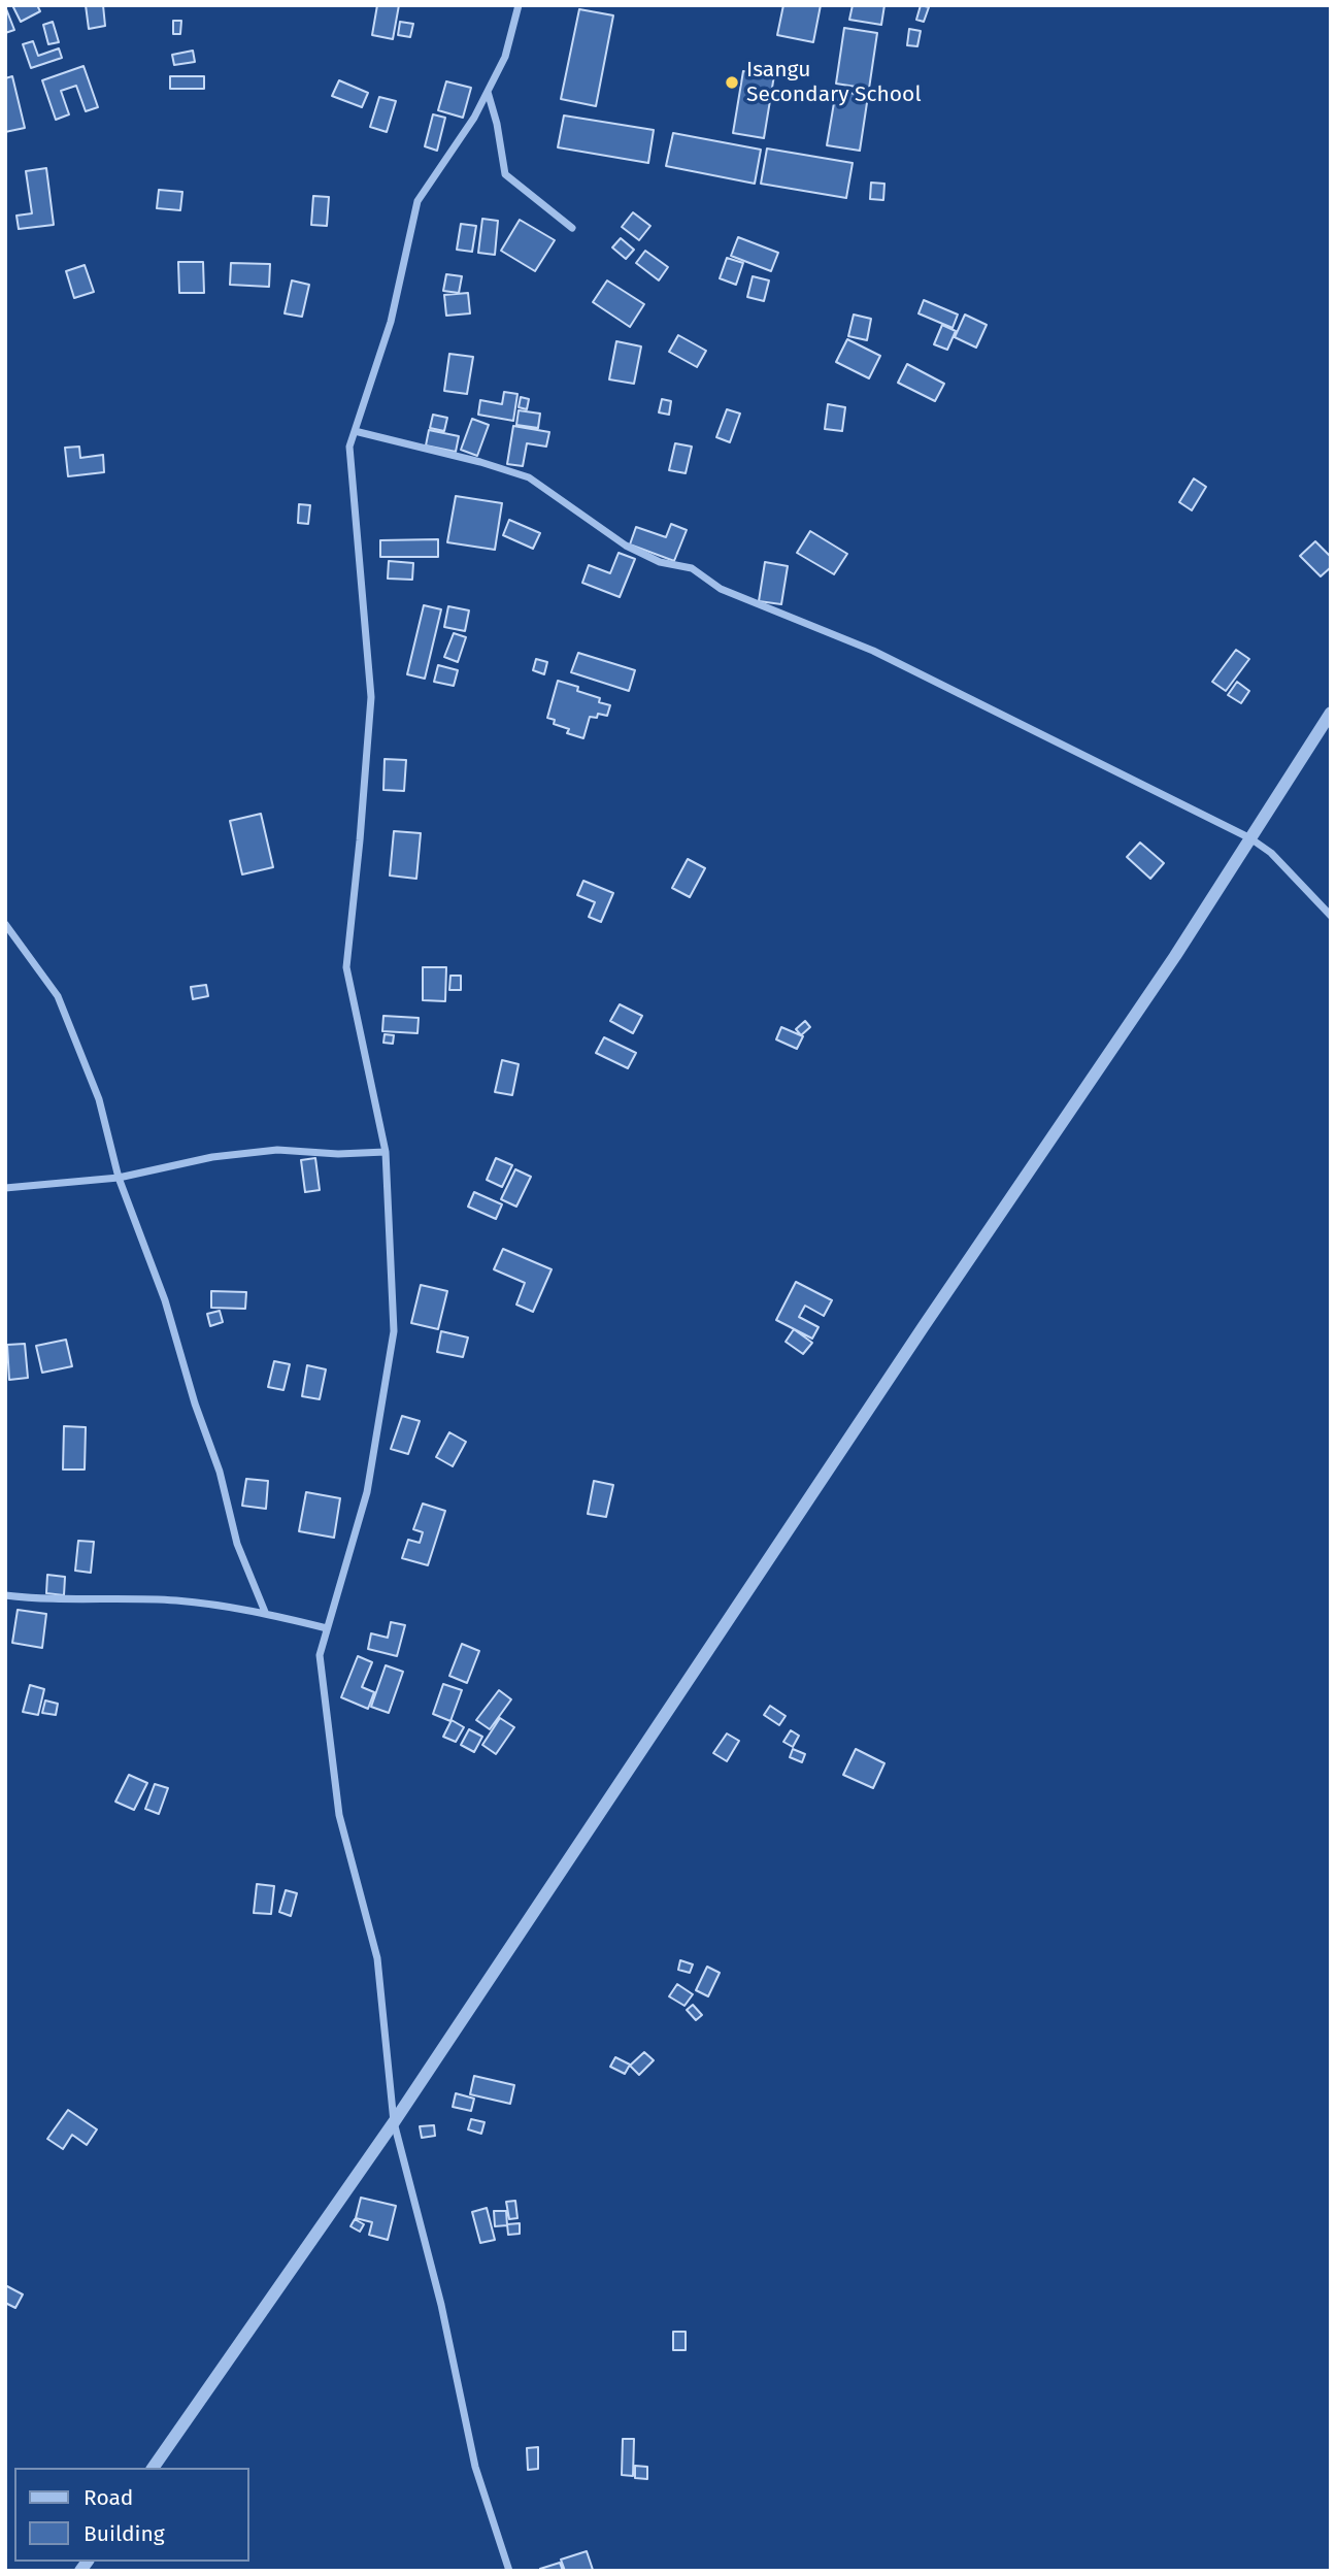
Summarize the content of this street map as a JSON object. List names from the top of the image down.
{
  "places": ["Isangu Secondary School"],
  "legend": ["Road", "Building"]
}
